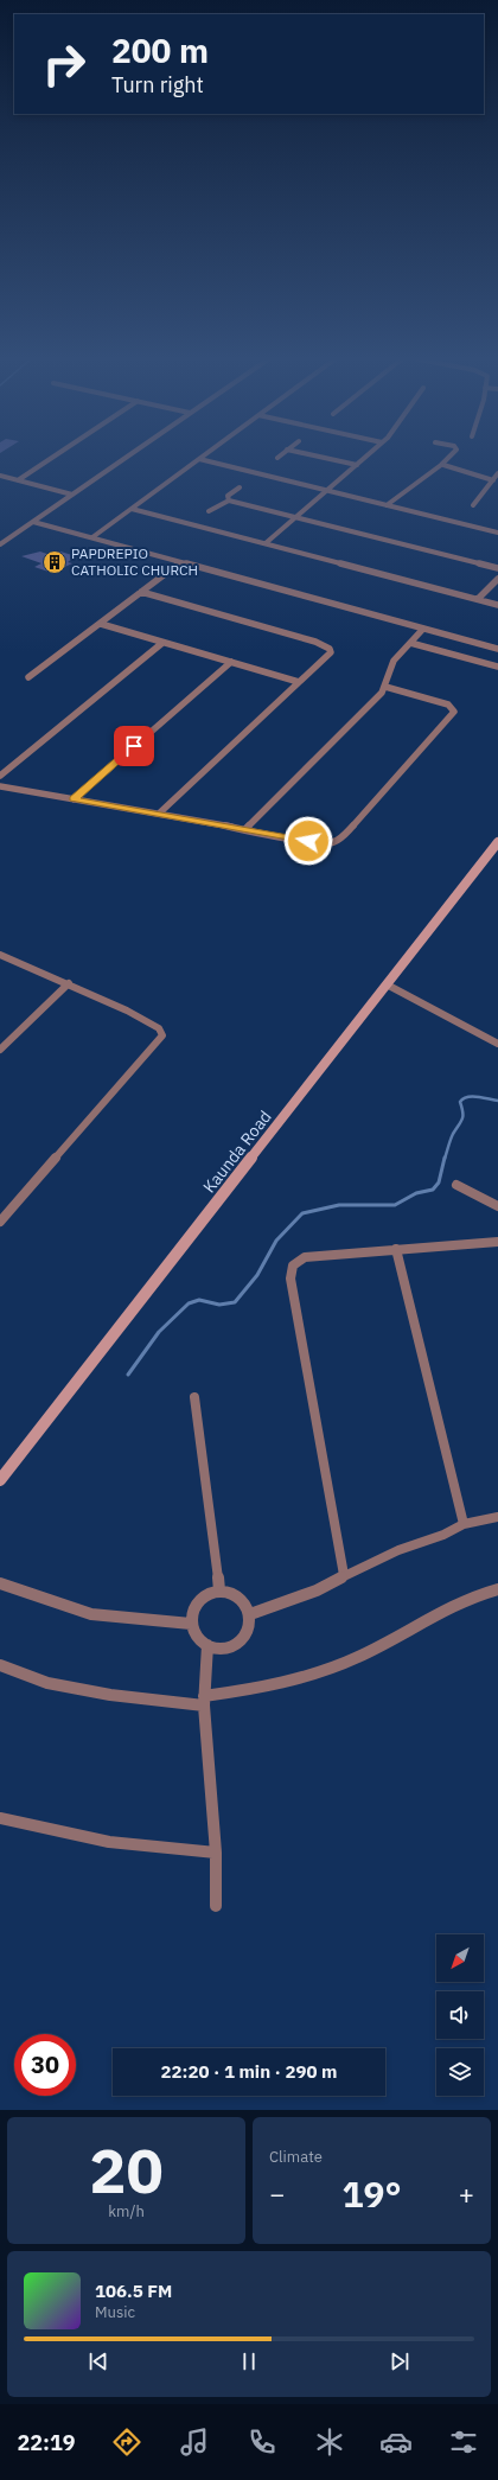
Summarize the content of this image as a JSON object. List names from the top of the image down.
{
  "streets": {
    "main road": ["Kaunda Road"]
  },
  "places": {
    "building": ["PAPDREPIO CATHOLIC CHURCH"]
  },
  "north": "bottom left",
  "page": {
    "turn": ["200 m", "Turn right"],
    "limit": "30",
    "trip": "22:20 · 1 min · 290 m",
    "tile": [
      ["20", "km/h"],
      "Climate"
    ],
    "heat": ["−", "19°", "+"],
    "song": ["106.5 FM", "Music"],
    "tabs": "22:19"
  }
}
